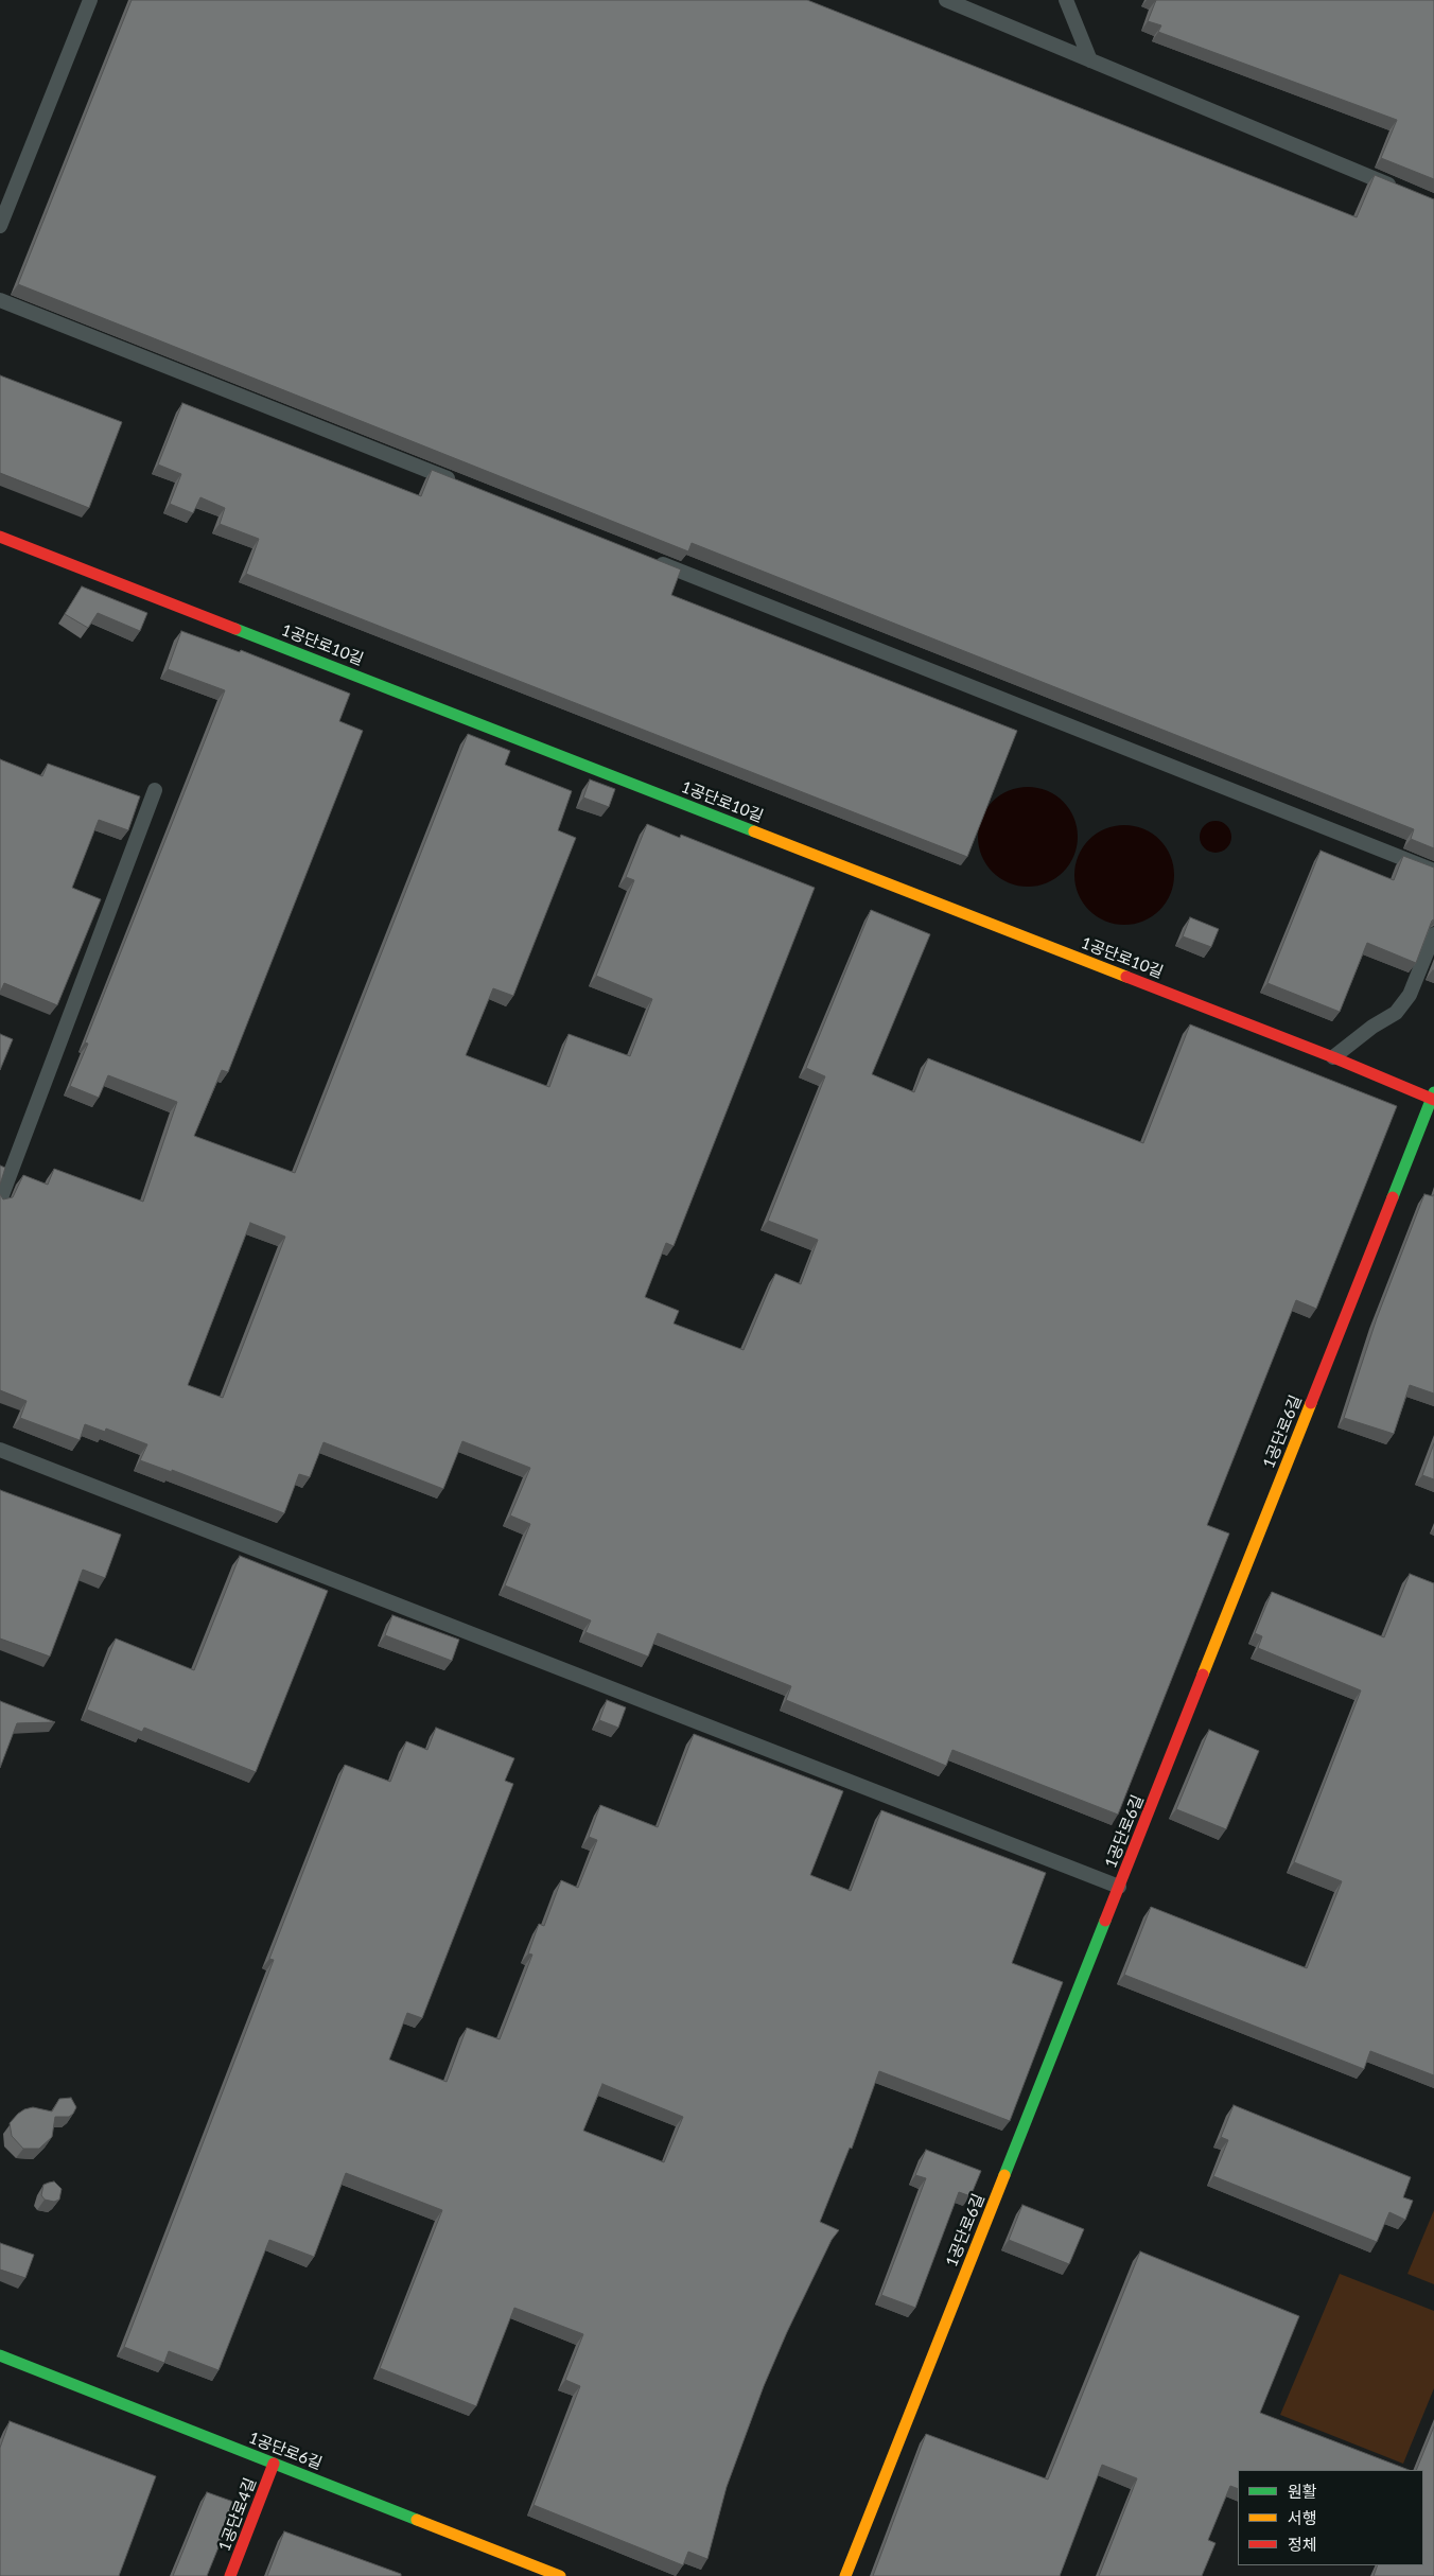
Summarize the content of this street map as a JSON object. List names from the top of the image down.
{
  "streets": {
    "street": ["1공단로10길", "1공단로6길", "1공단로4길"]
  },
  "crossings": [
    ["1공단로10길", "1공단로6길"],
    ["1공단로6길", "1공단로4길"]
  ],
  "legend": ["원활", "서행", "정체"]
}
